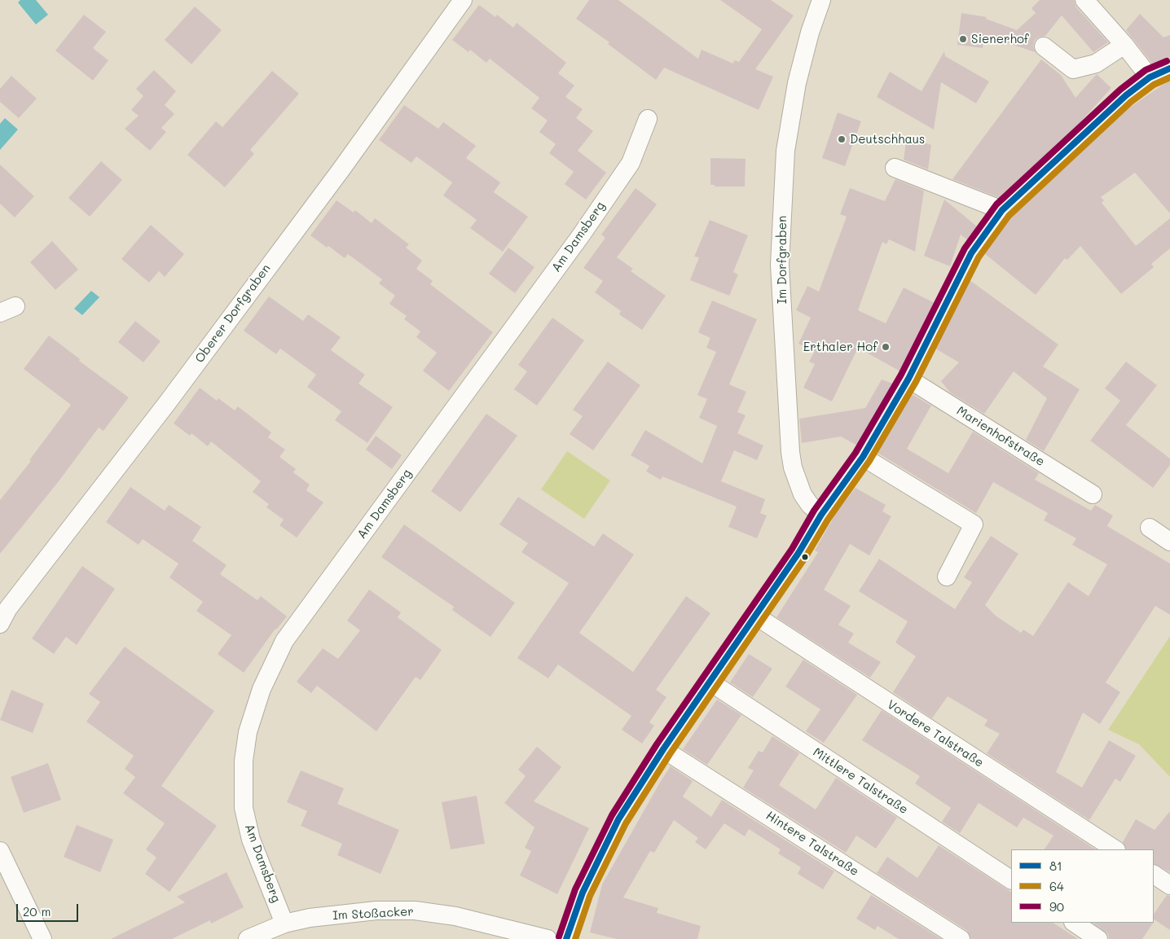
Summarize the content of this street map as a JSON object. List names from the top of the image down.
{
  "streets": {
    "street": [
      "Am Damsberg",
      "Im Dorfgraben",
      "Oberer Dorfgraben",
      "Marienhofstraße",
      "Vordere Talstraße",
      "Mittlere Talstraße",
      "Hintere Talstraße",
      "Im Stoßacker"
    ]
  },
  "crossings": [
    ["Am Damsberg", "Im Stoßacker"]
  ],
  "places": ["Sienerhof", "Deutschhaus", "Erthaler Hof"],
  "lines": ["transit line 90", "transit line 81", "transit line 64"],
  "legend": ["81", "64", "90"],
  "scale_bar": "20 m"
}
